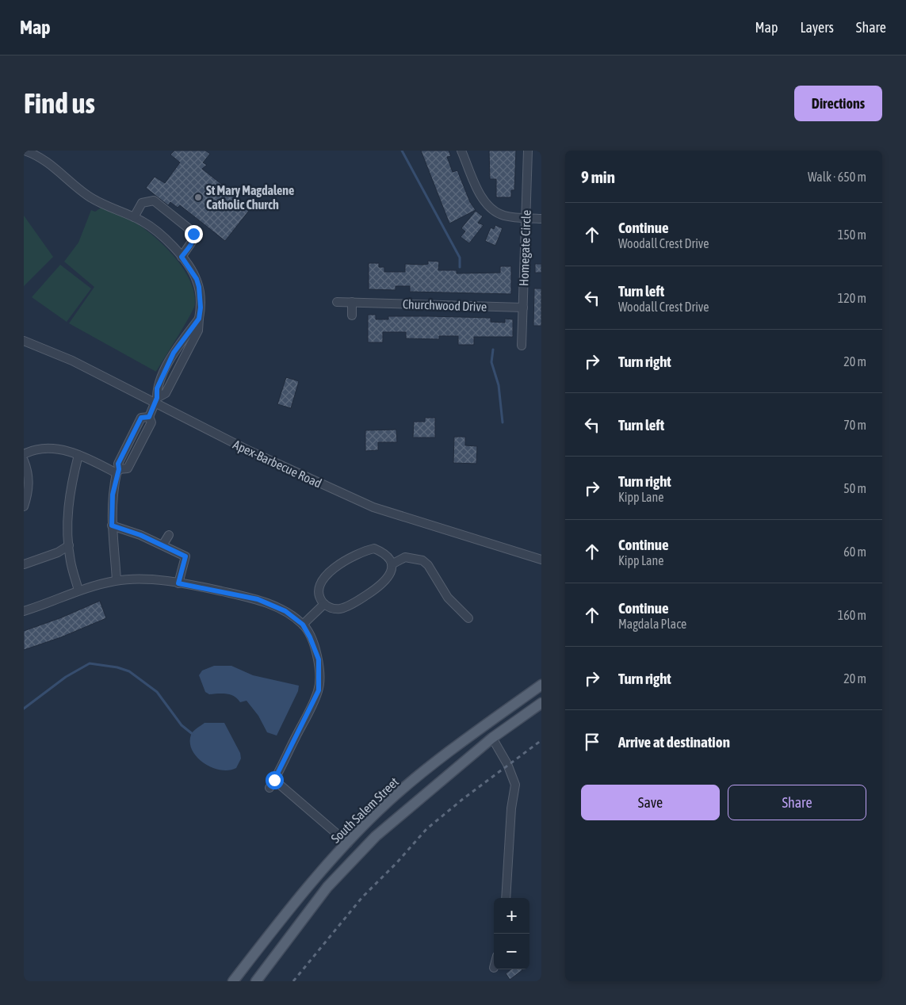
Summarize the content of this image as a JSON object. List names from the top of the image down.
{
  "streets": {
    "main road": ["South Salem Street"],
    "street": ["Homegate Circle", "Churchwood Drive", "Apex-Barbecue Road"]
  },
  "crossings": [
    ["Homegate Circle", "Churchwood Drive"]
  ],
  "places": ["St Mary Magdalene Catholic Church"],
  "page": {
    "header": "Map",
    "nav": ["Map", "Layers", "Share"],
    "buttons": [
      "Directions",
      ["Save", "Share"]
    ],
    "title": "Find us",
    "heading": ["9 min", "Walk · 650 m"],
    "list": [
      ["Continue", "Woodall Crest Drive", "150 m"],
      ["Turn left", "Woodall Crest Drive", "120 m"],
      ["Turn right", "20 m"],
      ["Turn left", "70 m"],
      ["Turn right", "Kipp Lane", "50 m"],
      ["Continue", "Kipp Lane", "60 m"],
      ["Continue", "Magdala Place", "160 m"],
      ["Turn right", "20 m"],
      "Arrive at destination"
    ],
    "map_buttons": ["+", "−"]
  }
}
